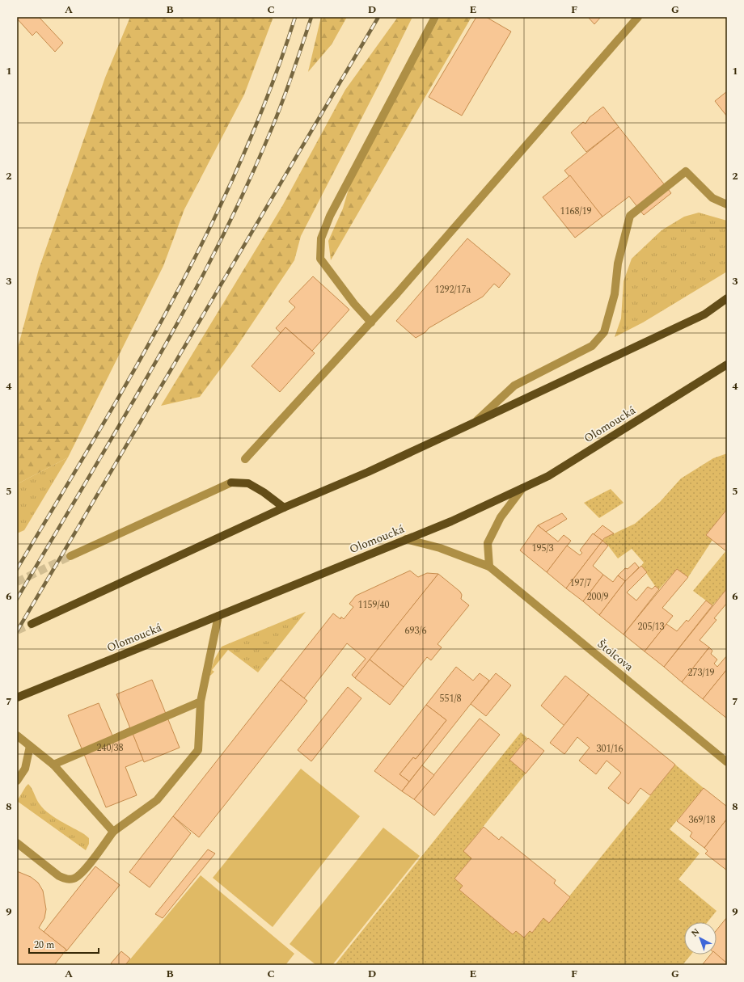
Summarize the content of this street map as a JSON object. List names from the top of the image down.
{
  "streets": {
    "main road": ["Olomoucká"],
    "street": ["Štolcova"]
  },
  "crossings": [
    ["Olomoucká", "Štolcova"]
  ],
  "house_numbers": [
    "1168/19",
    "1292/17a",
    "195/3",
    "197/7",
    "200/9",
    "1159/40",
    "205/13",
    "693/6",
    "273/19",
    "551/8",
    "240/38",
    "301/16",
    "369/18"
  ],
  "scale_bar": "20 m",
  "north": "top left",
  "grid": {
    "columns": [
      "A",
      "B",
      "C",
      "D",
      "E",
      "F",
      "G"
    ],
    "rows": [
      "1",
      "2",
      "3",
      "4",
      "5",
      "6",
      "7",
      "8",
      "9"
    ]
  }
}
